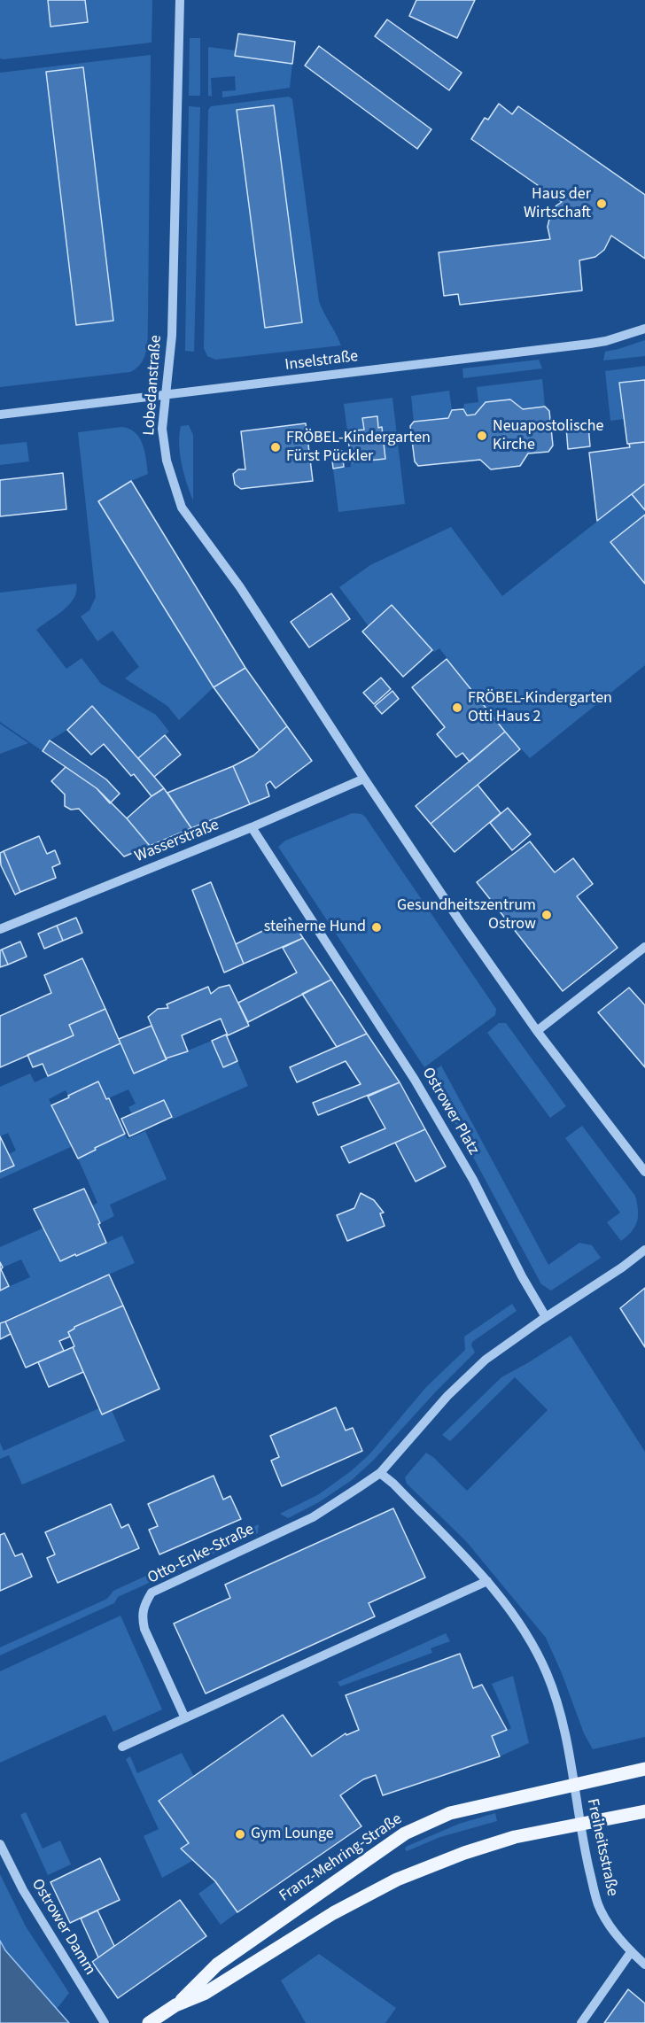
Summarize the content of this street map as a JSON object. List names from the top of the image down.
{
  "streets": {
    "main road": ["Franz-Mehring-Straße"],
    "street": [
      "Inselstraße",
      "Lobedanstraße",
      "Wasserstraße",
      "Ostrower Platz",
      "Otto-Enke-Straße",
      "Freiheitsstraße",
      "Ostrower Damm"
    ]
  },
  "crossings": [
    ["Inselstraße", "Lobedanstraße"],
    ["Lobedanstraße", "Wasserstraße"],
    ["Wasserstraße", "Ostrower Platz"],
    ["Ostrower Platz", "Otto-Enke-Straße"],
    ["Freiheitsstraße", "Franz-Mehring-Straße"]
  ],
  "places": [
    "Haus der Wirtschaft",
    "Neuapostolische Kirche",
    "FRÖBEL-Kindergarten Fürst Pückler",
    "FRÖBEL-Kindergarten Otti Haus 2",
    "Gesundheitszentrum Ostrow",
    "steinerne Hund",
    "Gym Lounge"
  ]
}
